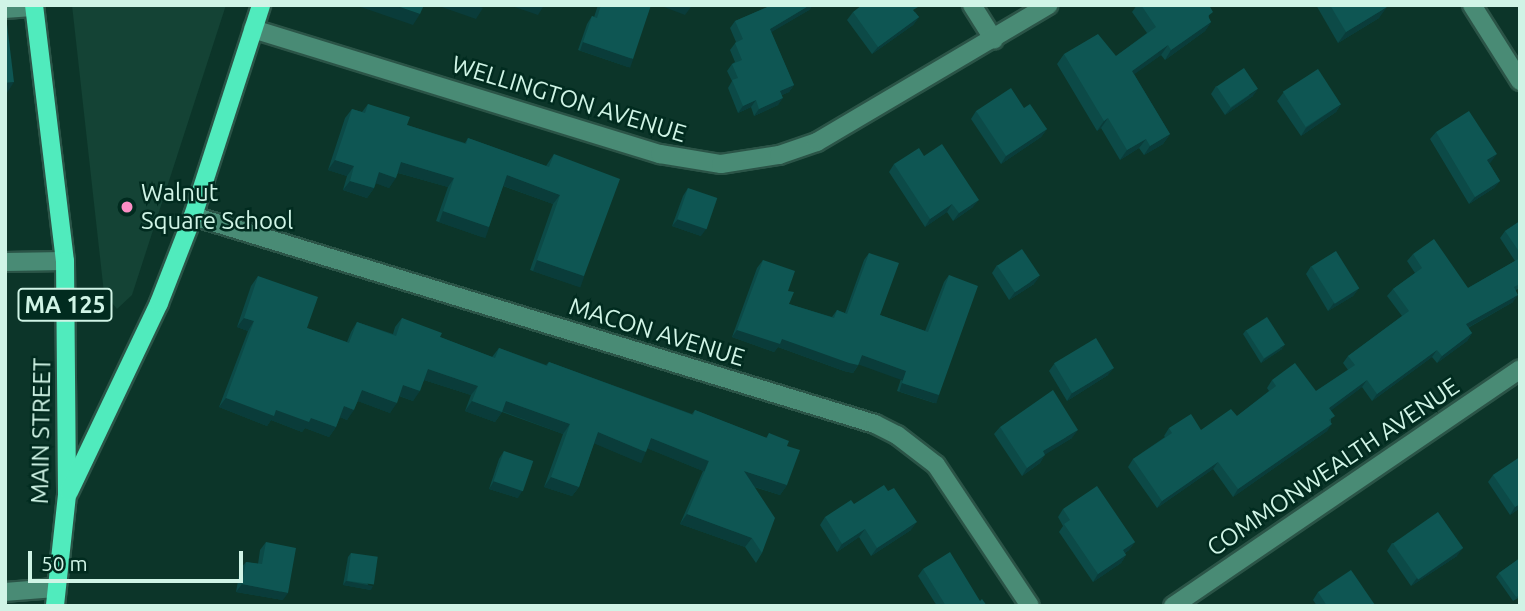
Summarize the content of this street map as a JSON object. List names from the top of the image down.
{
  "streets": {
    "main road": ["MA 125", "MAIN STREET"],
    "street": ["WELLINGTON AVENUE", "MACON AVENUE", "COMMONWEALTH AVENUE"]
  },
  "places": ["Walnut Square School"],
  "scale_bar": "50 m"
}
